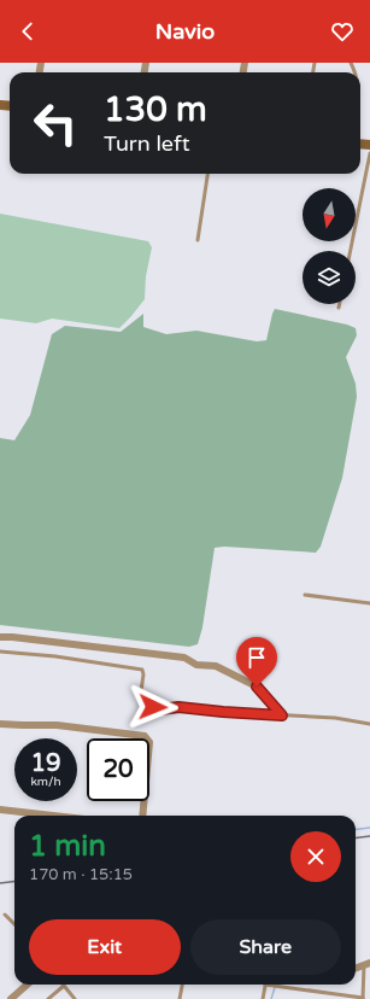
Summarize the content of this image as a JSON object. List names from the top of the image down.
{
  "north": "bottom",
  "page": {
    "header": "Navio",
    "turn": ["130 m", "Turn left"],
    "speed": "19 km/h",
    "limit": "20",
    "heading": ["1 min", "170 m · 15:15"],
    "buttons": ["Exit", "Share"]
  }
}
